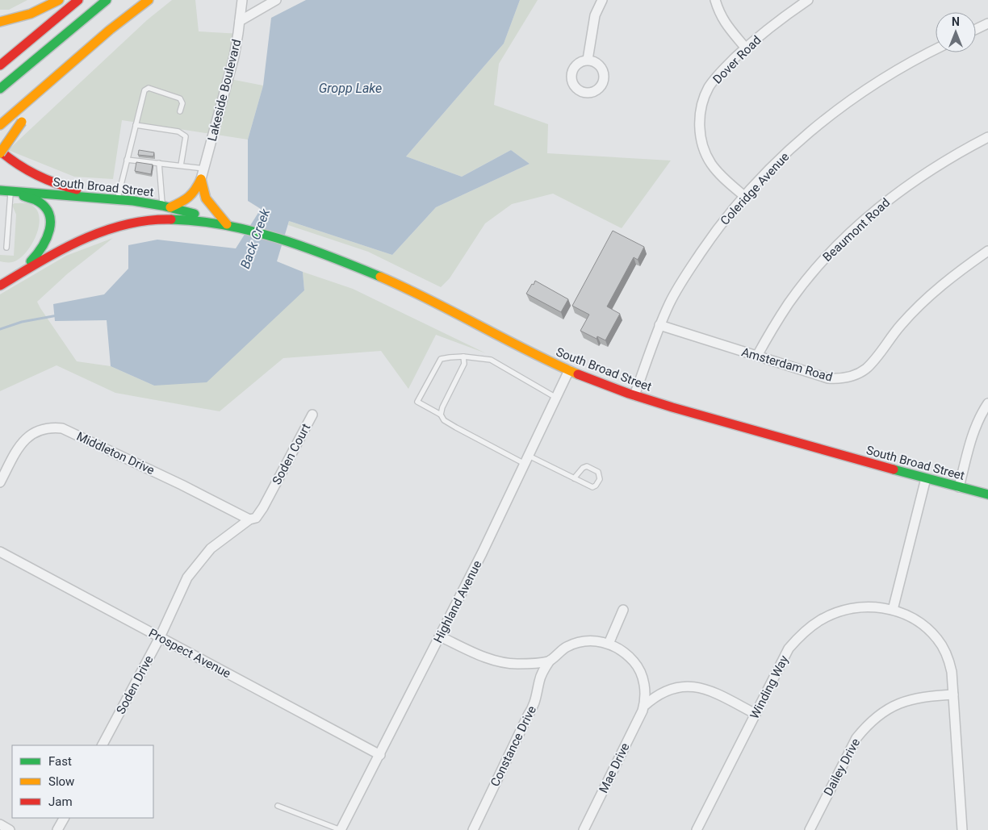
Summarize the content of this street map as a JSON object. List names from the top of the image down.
{
  "streets": {
    "main road": ["South Broad Street"],
    "street": [
      "Dover Road",
      "Lakeside Boulevard",
      "Coleridge Avenue",
      "Beaumont Road",
      "Amsterdam Road",
      "Middleton Drive",
      "Soden Court",
      "Highland Avenue",
      "Prospect Avenue",
      "Soden Drive",
      "Winding Way",
      "Constance Drive",
      "Dailey Drive",
      "Mae Drive"
    ]
  },
  "crossings": [
    ["Dover Road", "Coleridge Avenue"],
    ["South Broad Street", "Coleridge Avenue"],
    ["South Broad Street", "Highland Avenue"],
    ["Coleridge Avenue", "Amsterdam Road"],
    ["Beaumont Road", "Amsterdam Road"],
    ["Middleton Drive", "Soden Drive"],
    ["Soden Court", "Soden Drive"],
    ["Highland Avenue", "Prospect Avenue"],
    ["Prospect Avenue", "Soden Drive"],
    ["Winding Way", "Dailey Drive"]
  ],
  "water": ["Gropp Lake", "Back Creek"],
  "legend": ["Fast", "Slow", "Jam"],
  "north": "top"
}
